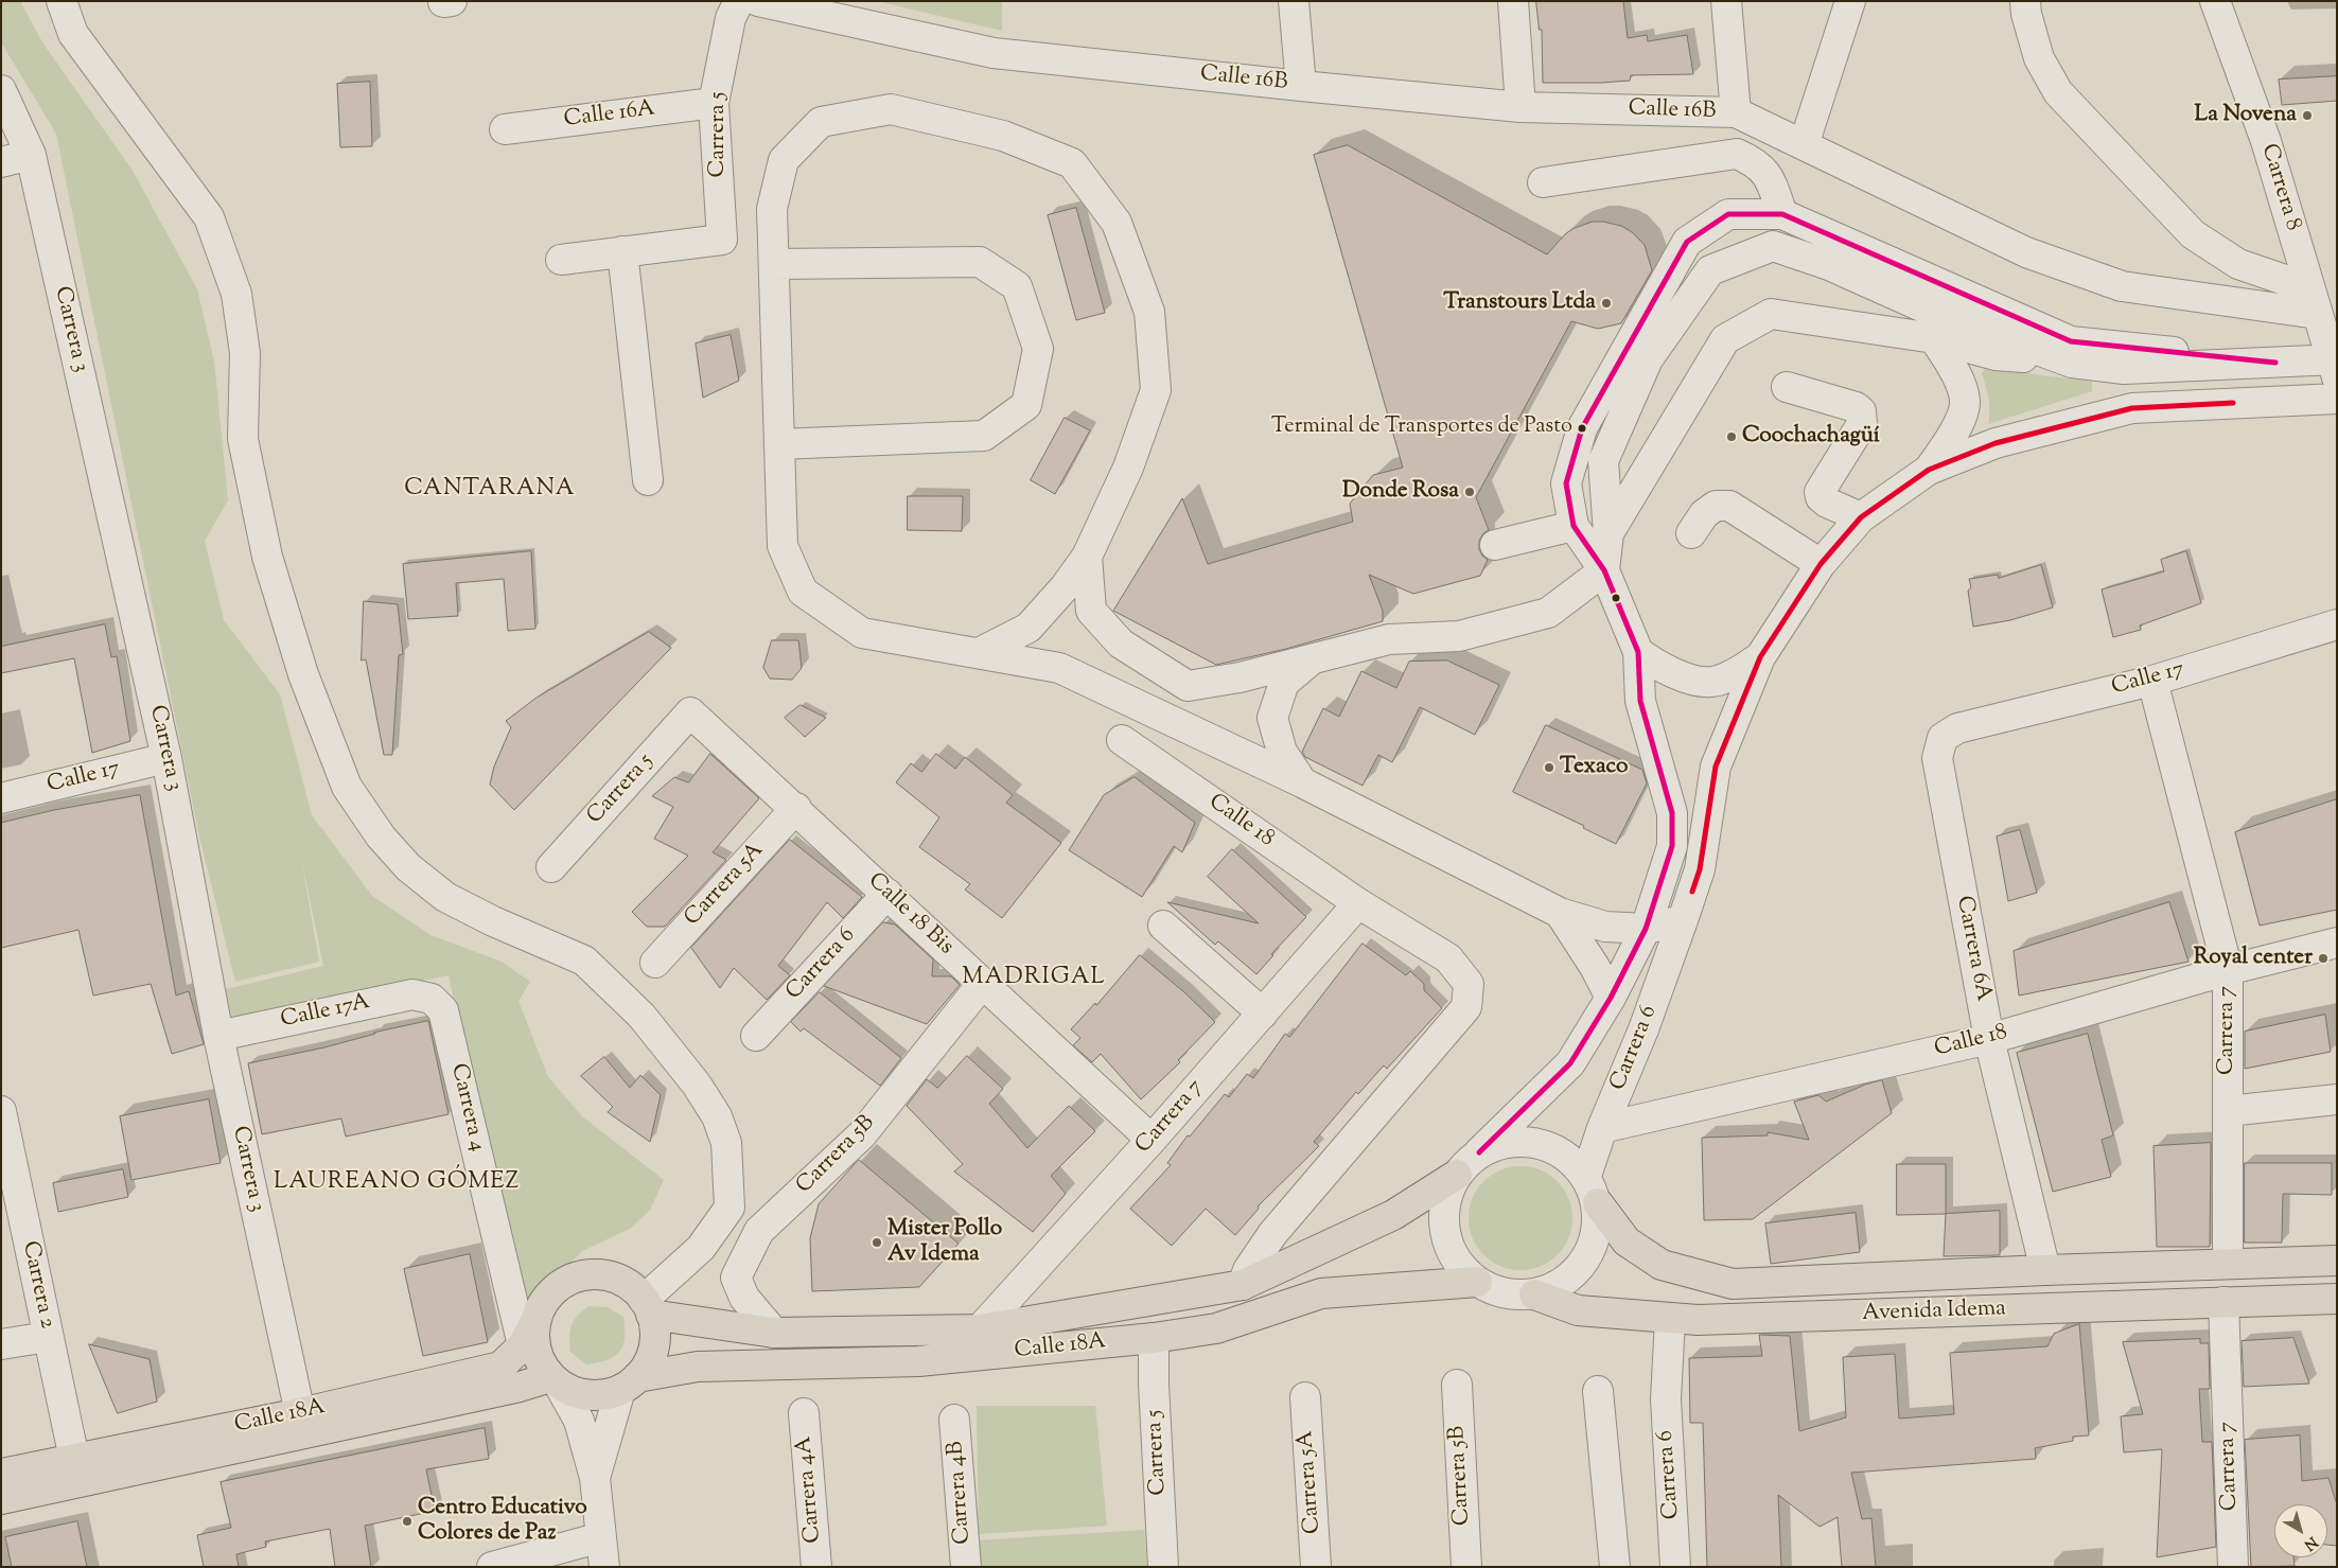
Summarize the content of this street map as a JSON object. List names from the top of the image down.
{
  "streets": {
    "main road": ["Avenida Idema", "Calle 18A"],
    "street": [
      "Calle 16B",
      "Calle 16A",
      "Carrera 5",
      "Carrera 8",
      "Carrera 3",
      "Calle 17",
      "Calle 18",
      "Carrera 5A",
      "Calle 18 Bis",
      "Carrera 6A",
      "Carrera 6",
      "Calle 17A",
      "Carrera 7",
      "Carrera 4",
      "Carrera 5B",
      "Carrera 2",
      "Carrera 4A",
      "Carrera 4B"
    ]
  },
  "crossings": [
    ["Calle 16A", "Carrera 5"],
    ["Carrera 5", "Calle 18 Bis"],
    ["Carrera 5", "Calle 18A"],
    ["Carrera 3", "Calle 17"],
    ["Carrera 3", "Calle 17A"],
    ["Carrera 3", "Calle 18A"],
    ["Calle 17", "Carrera 6A"],
    ["Calle 17", "Carrera 7"],
    ["Calle 18", "Carrera 6A"],
    ["Calle 18", "Carrera 6"],
    ["Calle 18", "Carrera 7"],
    ["Calle 18", "Calle 18A"],
    ["Carrera 5A", "Calle 18 Bis"],
    ["Calle 18 Bis", "Carrera 6"],
    ["Calle 18 Bis", "Carrera 7"],
    ["Calle 18 Bis", "Carrera 5B"],
    ["Carrera 6A", "Avenida Idema"],
    ["Carrera 6", "Avenida Idema"],
    ["Carrera 6", "Calle 18A"],
    ["Calle 17A", "Carrera 4"],
    ["Carrera 7", "Avenida Idema"],
    ["Carrera 7", "Calle 18A"],
    ["Carrera 4", "Calle 18A"],
    ["Carrera 5B", "Calle 18A"],
    ["Carrera 2", "Calle 18A"],
    ["Avenida Idema", "Calle 18A"]
  ],
  "districts": ["CANTARANA", "MADRIGAL", "LAUREANO GÓMEZ"],
  "places": [
    "La Novena",
    "Transtours Ltda",
    "Terminal de Transportes de Pasto",
    "Coochachagüí",
    "Donde Rosa",
    "Texaco",
    "Royal center",
    "Mister Pollo Av Idema",
    "Centro Educativo Colores de Paz"
  ],
  "north": "bottom right"
}
